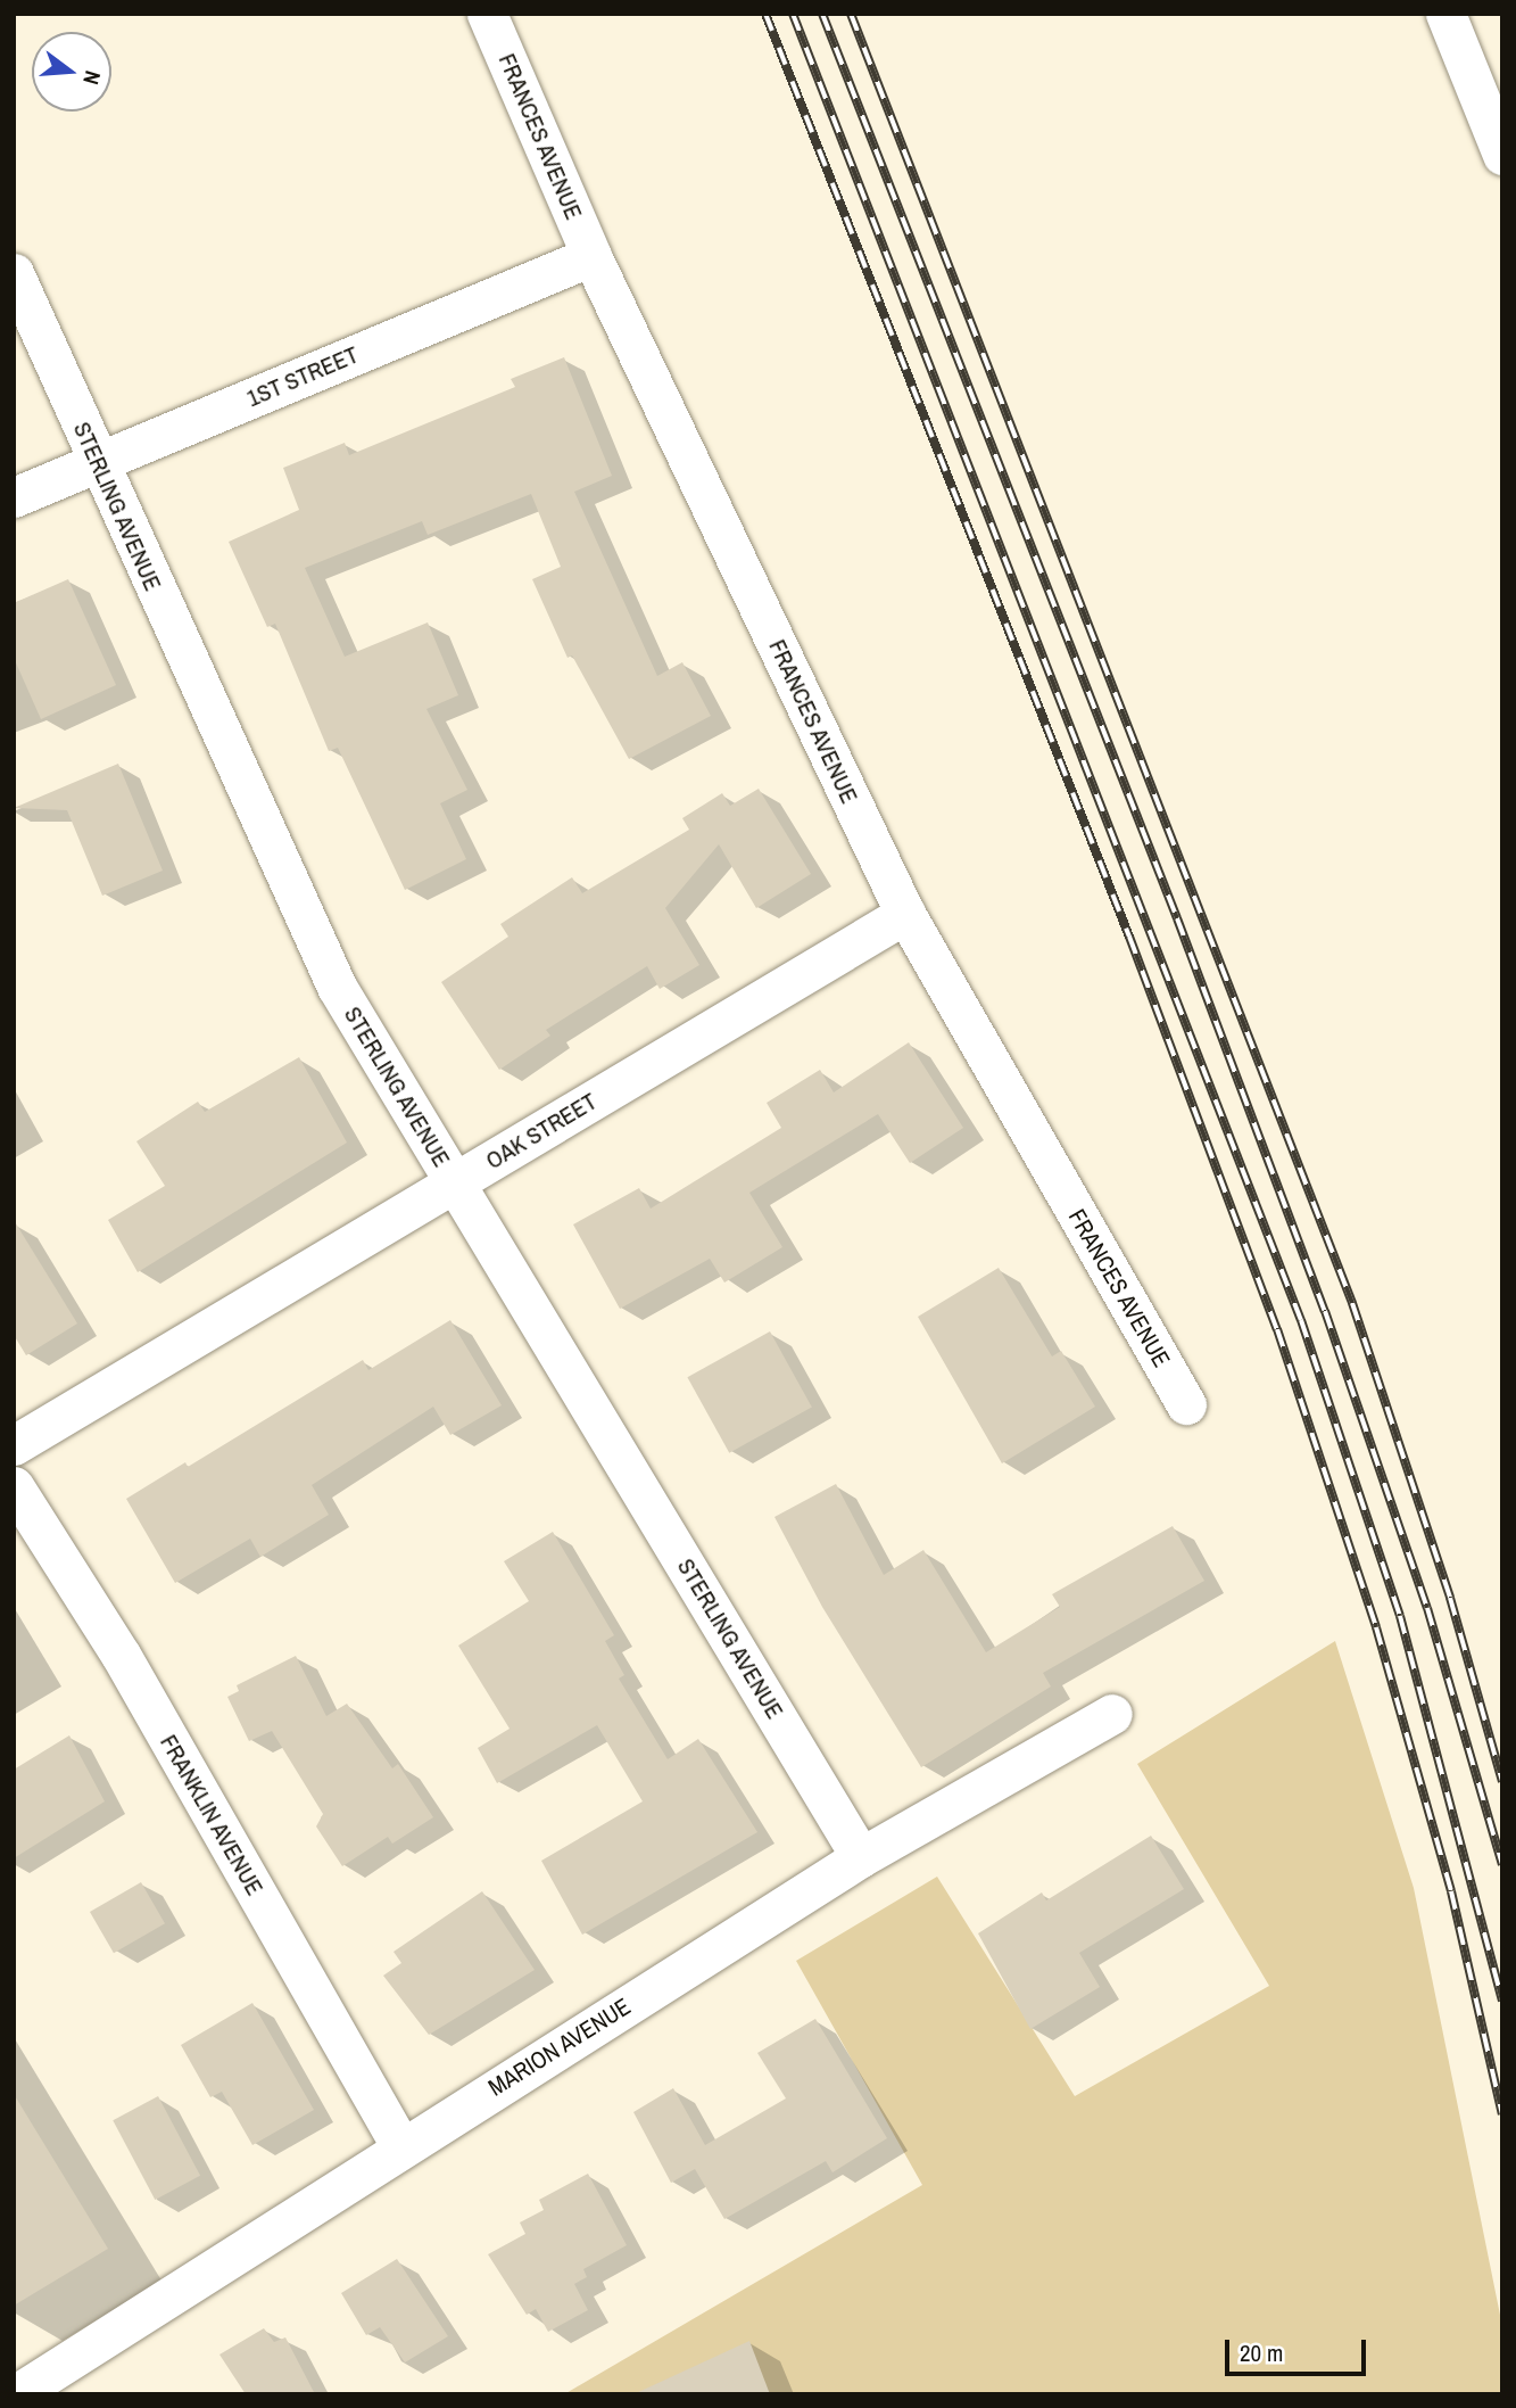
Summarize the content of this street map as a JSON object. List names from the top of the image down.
{
  "streets": {
    "street": [
      "FRANCES AVENUE",
      "1ST STREET",
      "STERLING AVENUE",
      "OAK STREET",
      "FRANKLIN AVENUE",
      "MARION AVENUE"
    ]
  },
  "crossings": [
    ["FRANCES AVENUE", "1ST STREET"],
    ["FRANCES AVENUE", "OAK STREET"],
    ["1ST STREET", "STERLING AVENUE"],
    ["STERLING AVENUE", "OAK STREET"],
    ["STERLING AVENUE", "MARION AVENUE"],
    ["FRANKLIN AVENUE", "MARION AVENUE"]
  ],
  "scale_bar": "20 m",
  "north": "right"
}
